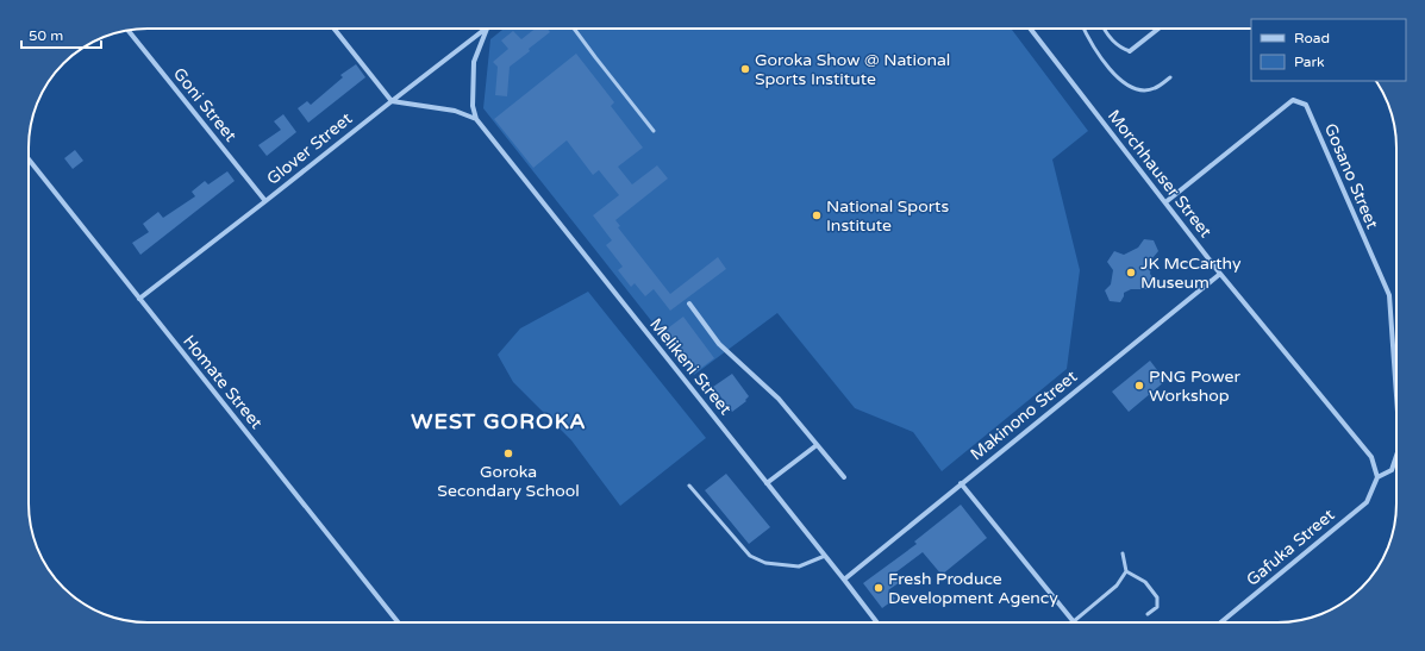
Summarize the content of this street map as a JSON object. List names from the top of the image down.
{
  "streets": {
    "street": [
      "Goni Street",
      "Glover Street",
      "Morchhauser Street",
      "Gosano Street",
      "Melikeni Street",
      "Homate Street",
      "Makinono Street",
      "Gafuka Street"
    ]
  },
  "crossings": [
    ["Goni Street", "Glover Street"],
    ["Glover Street", "Homate Street"],
    ["Morchhauser Street", "Gosano Street"],
    ["Morchhauser Street", "Makinono Street"],
    ["Morchhauser Street", "Gafuka Street"],
    ["Gosano Street", "Gafuka Street"],
    ["Melikeni Street", "Makinono Street"]
  ],
  "districts": ["WEST GOROKA"],
  "places": [
    "Goroka Show @ National Sports Institute",
    "National Sports Institute",
    "JK McCarthy Museum",
    "PNG Power Workshop",
    "Goroka Secondary School",
    "Fresh Produce Development Agency"
  ],
  "legend": ["Road", "Park"],
  "scale_bar": "50 m"
}
